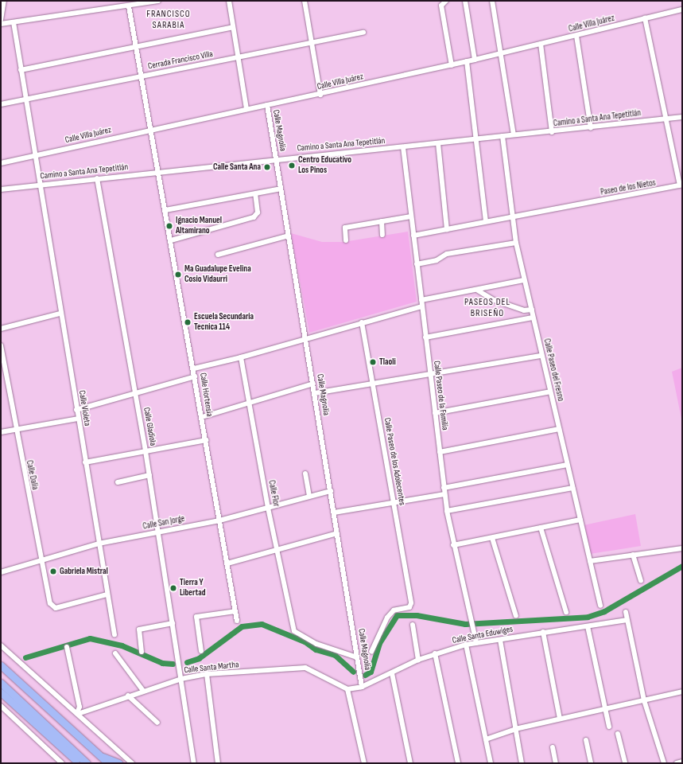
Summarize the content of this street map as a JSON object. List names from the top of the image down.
{
  "streets": {
    "street": [
      "Calle Villa Juárez",
      "Cerrada Francisco Villa",
      "Camino a Santa Ana Tepetitlán",
      "Calle Magnolia",
      "Paseo de los Nietos",
      "Calle Paseo del Fresno",
      "Calle Hortensia",
      "Calle Paseo de la Familia",
      "Calle Violeta",
      "Calle Gladiola",
      "Calle Paseo de los Adolecentes",
      "Calle Dalia",
      "Calle Flor",
      "Calle San Jorge",
      "Calle Santa Eduwiges",
      "Calle Santa Martha"
    ]
  },
  "crossings": [
    ["Calle Villa Juárez", "Calle Magnolia"],
    ["Calle Villa Juárez", "Paseo de los Nietos"],
    ["Calle Villa Juárez", "Calle Hortensia"],
    ["Calle Villa Juárez", "Calle Violeta"],
    ["Cerrada Francisco Villa", "Calle Hortensia"],
    ["Cerrada Francisco Villa", "Calle Violeta"],
    ["Camino a Santa Ana Tepetitlán", "Calle Magnolia"],
    ["Camino a Santa Ana Tepetitlán", "Paseo de los Nietos"],
    ["Camino a Santa Ana Tepetitlán", "Calle Paseo del Fresno"],
    ["Camino a Santa Ana Tepetitlán", "Calle Hortensia"],
    ["Camino a Santa Ana Tepetitlán", "Calle Paseo de la Familia"],
    ["Camino a Santa Ana Tepetitlán", "Calle Violeta"],
    ["Camino a Santa Ana Tepetitlán", "Calle Gladiola"],
    ["Calle Magnolia", "Calle Flor"],
    ["Calle Magnolia", "Calle San Jorge"],
    ["Calle Magnolia", "Calle Santa Eduwiges"],
    ["Paseo de los Nietos", "Calle Paseo del Fresno"],
    ["Paseo de los Nietos", "Calle Paseo de la Familia"],
    ["Calle Hortensia", "Calle San Jorge"],
    ["Calle Paseo de la Familia", "Calle Santa Eduwiges"],
    ["Calle Violeta", "Calle Dalia"],
    ["Calle Violeta", "Calle San Jorge"],
    ["Calle Gladiola", "Calle San Jorge"],
    ["Calle Gladiola", "Calle Santa Martha"],
    ["Calle Dalia", "Calle San Jorge"],
    ["Calle Flor", "Calle San Jorge"],
    ["Calle Santa Eduwiges", "Calle Santa Martha"]
  ],
  "districts": ["FRANCISCO SARABIA", "PASEOS DEL BRISEÑO"],
  "places": [
    "Centro Educativo Los Pinos",
    "Calle Santa Ana",
    "Ignacio Manuel Altamirano",
    "Ma Guadalupe Evelina Cosio Vidaurri",
    "Escuela Secundaria Tecnica 114",
    "Tlaoli",
    "Gabriela Mistral",
    "Tierra Y Libertad"
  ]
}
